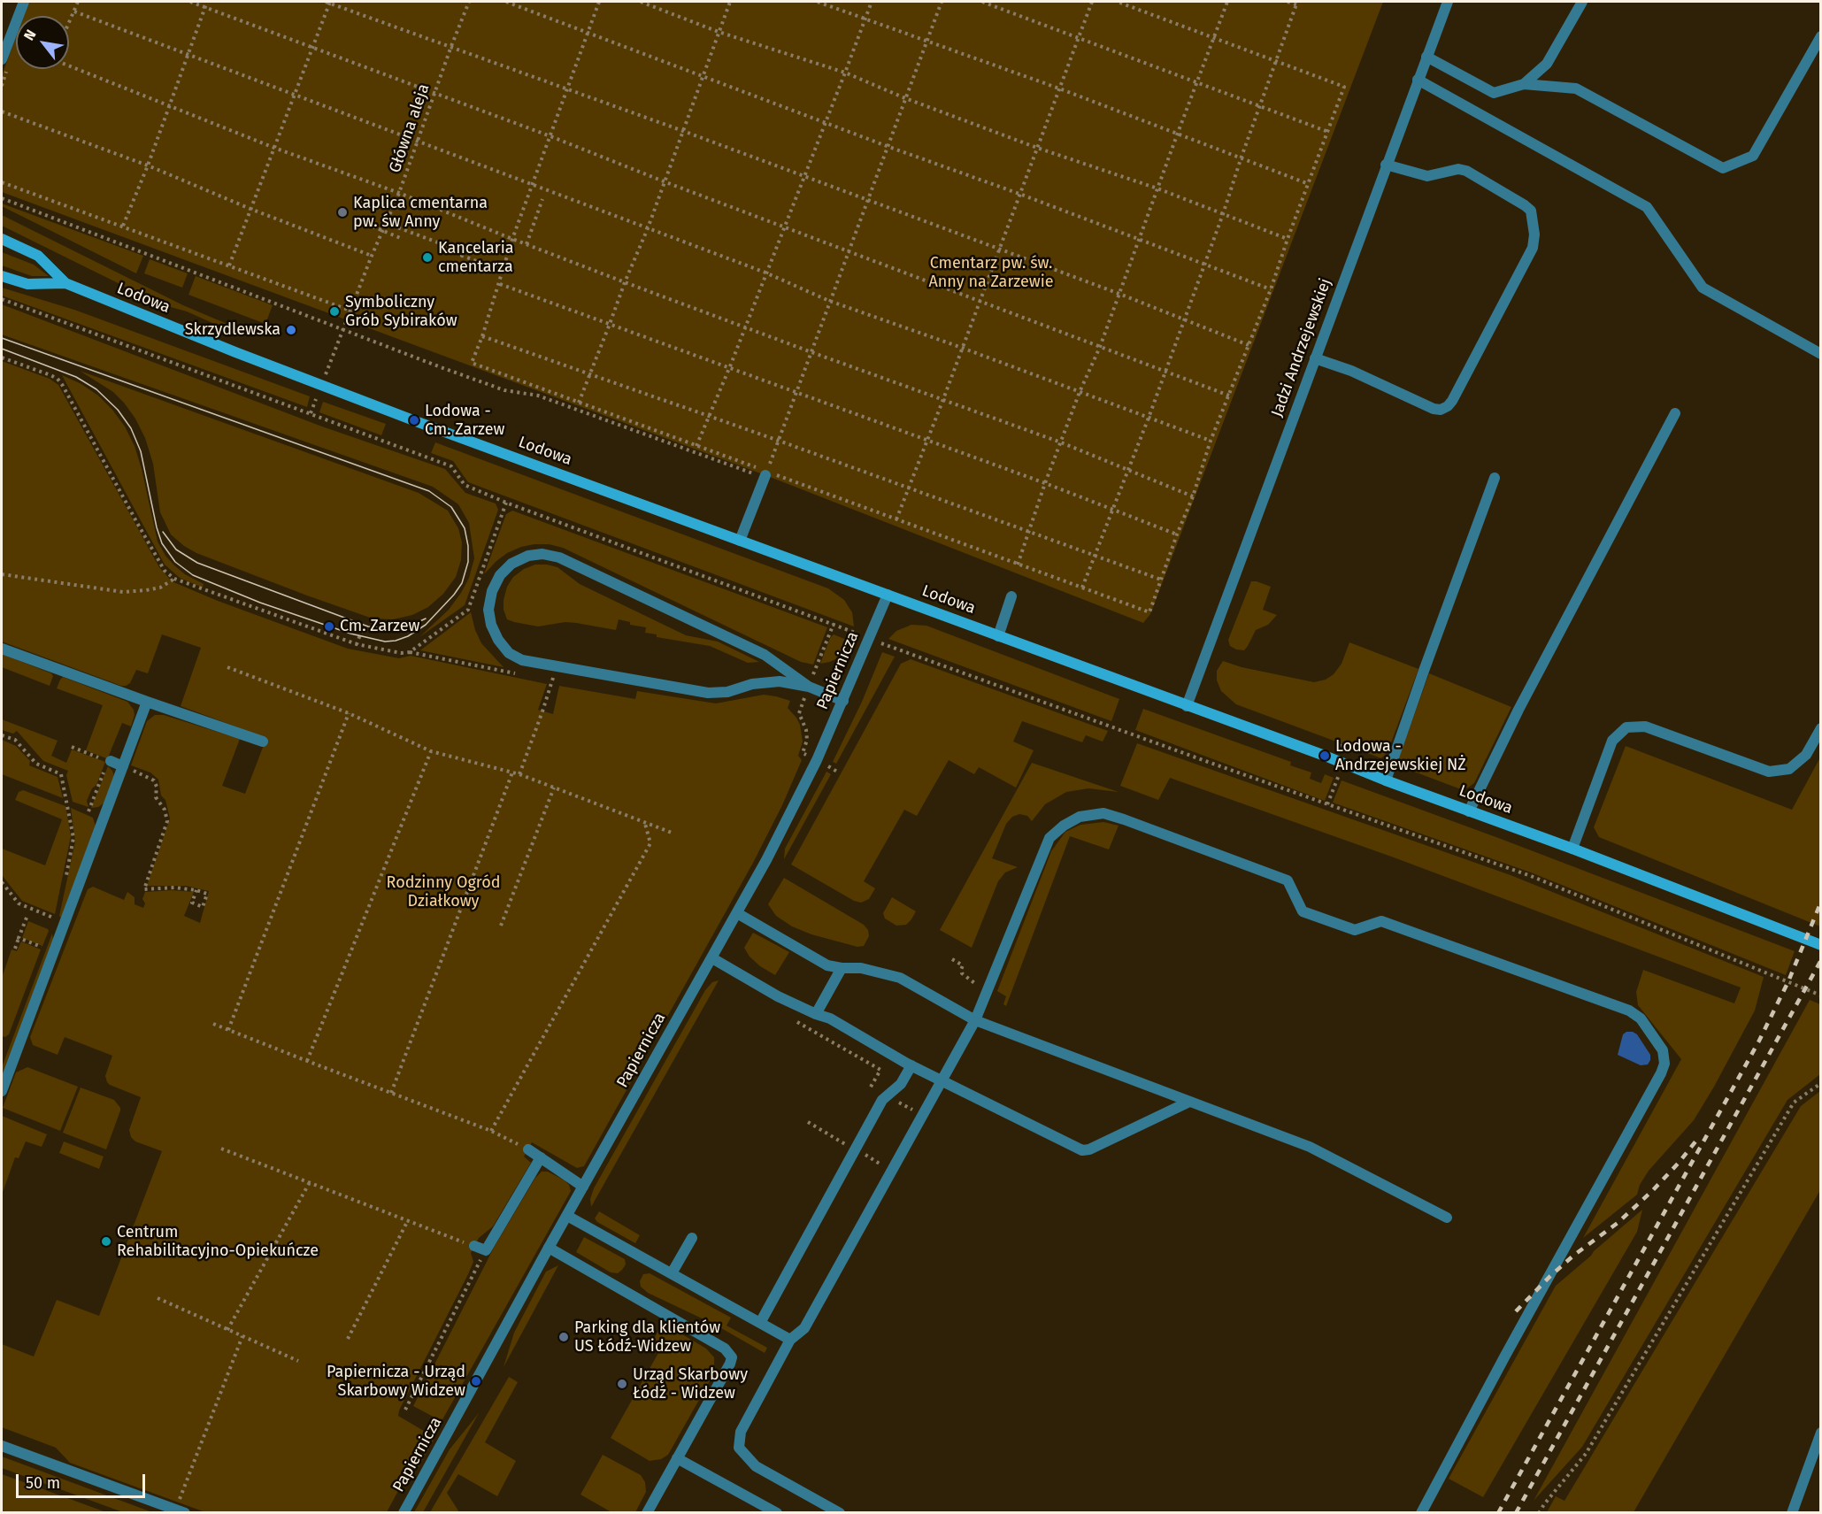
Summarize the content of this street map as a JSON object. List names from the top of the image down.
{
  "streets": {
    "street": ["Lodowa", "Jadzi Andrzejewskiej", "Papiernicza"],
    "path": ["Główna aleja"]
  },
  "crossings": [
    ["Lodowa", "Jadzi Andrzejewskiej"],
    ["Lodowa", "Papiernicza"]
  ],
  "parks": ["Cmentarz pw. św. Anny na Zarzewie", "Rodzinny Ogród Działkowy"],
  "places": [
    "Kaplica cmentarna pw. św Anny",
    "Kancelaria cmentarza",
    "Symboliczny Grób Sybiraków",
    "Skrzydlewska",
    "Lodowa - Cm. Zarzew",
    "Cm. Zarzew",
    "Lodowa - Andrzejewskiej NŻ",
    "Centrum Rehabilitacyjno-Opiekuńcze",
    "Parking dla klientów US Łódź-Widzew",
    "Papiernicza - Urząd Skarbowy Widzew",
    "Urząd Skarbowy Łódź - Widzew"
  ],
  "scale_bar": "50 m",
  "north": "top left"
}
